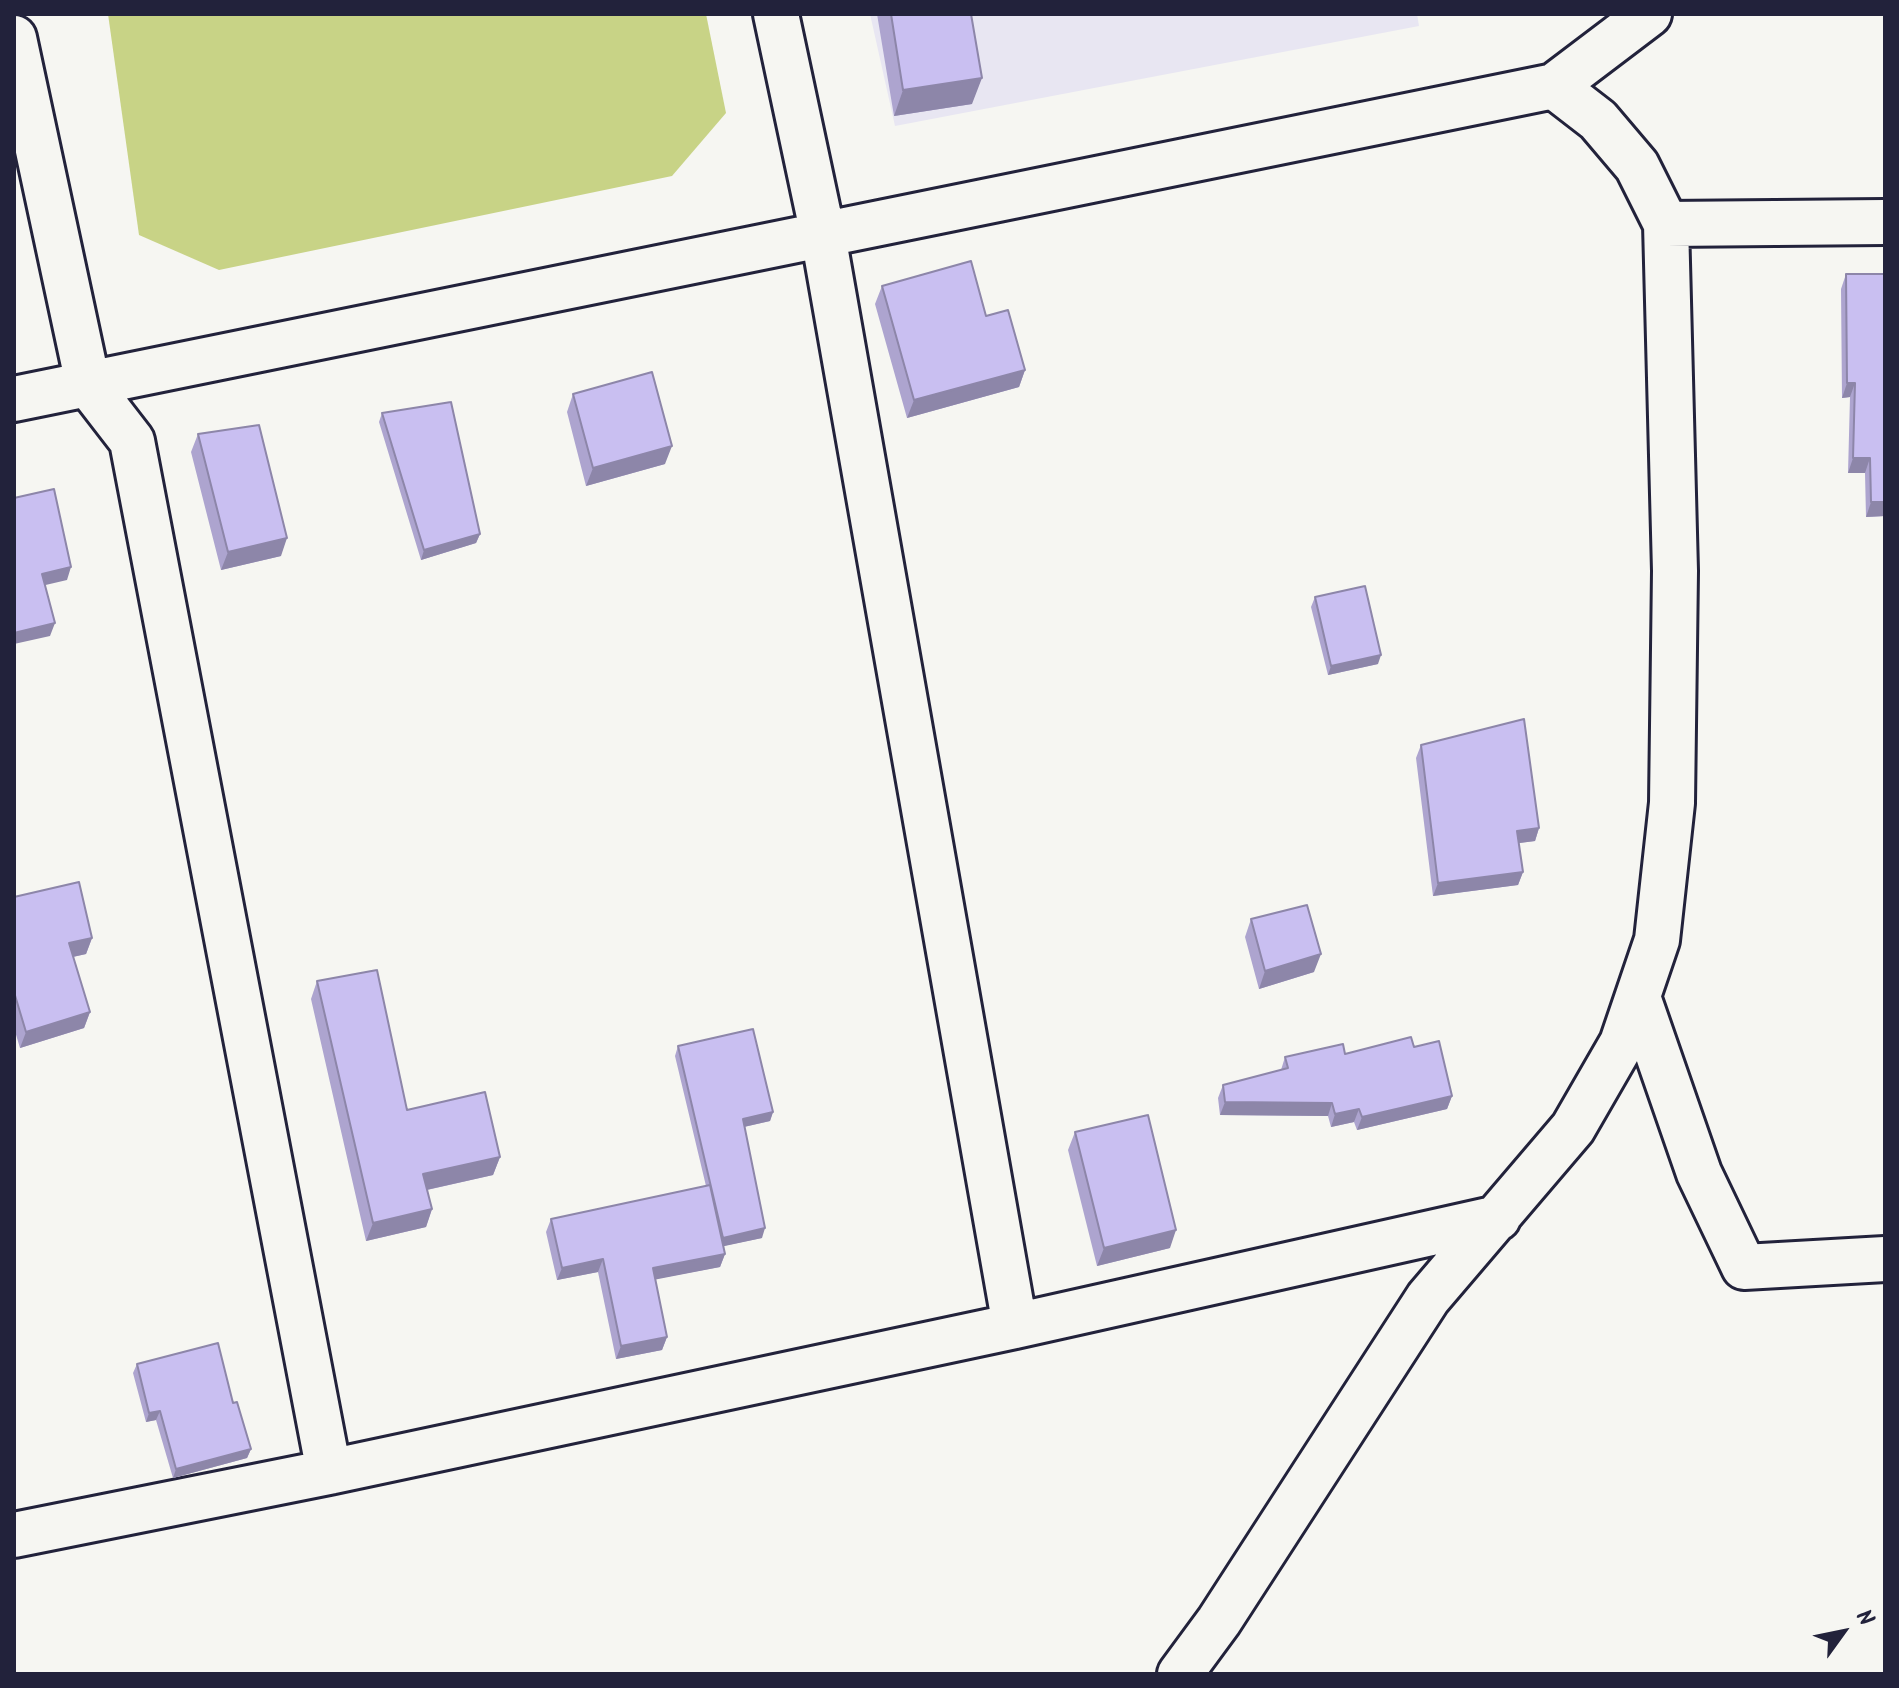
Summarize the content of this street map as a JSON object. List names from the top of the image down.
{
  "north": "top right"
}
